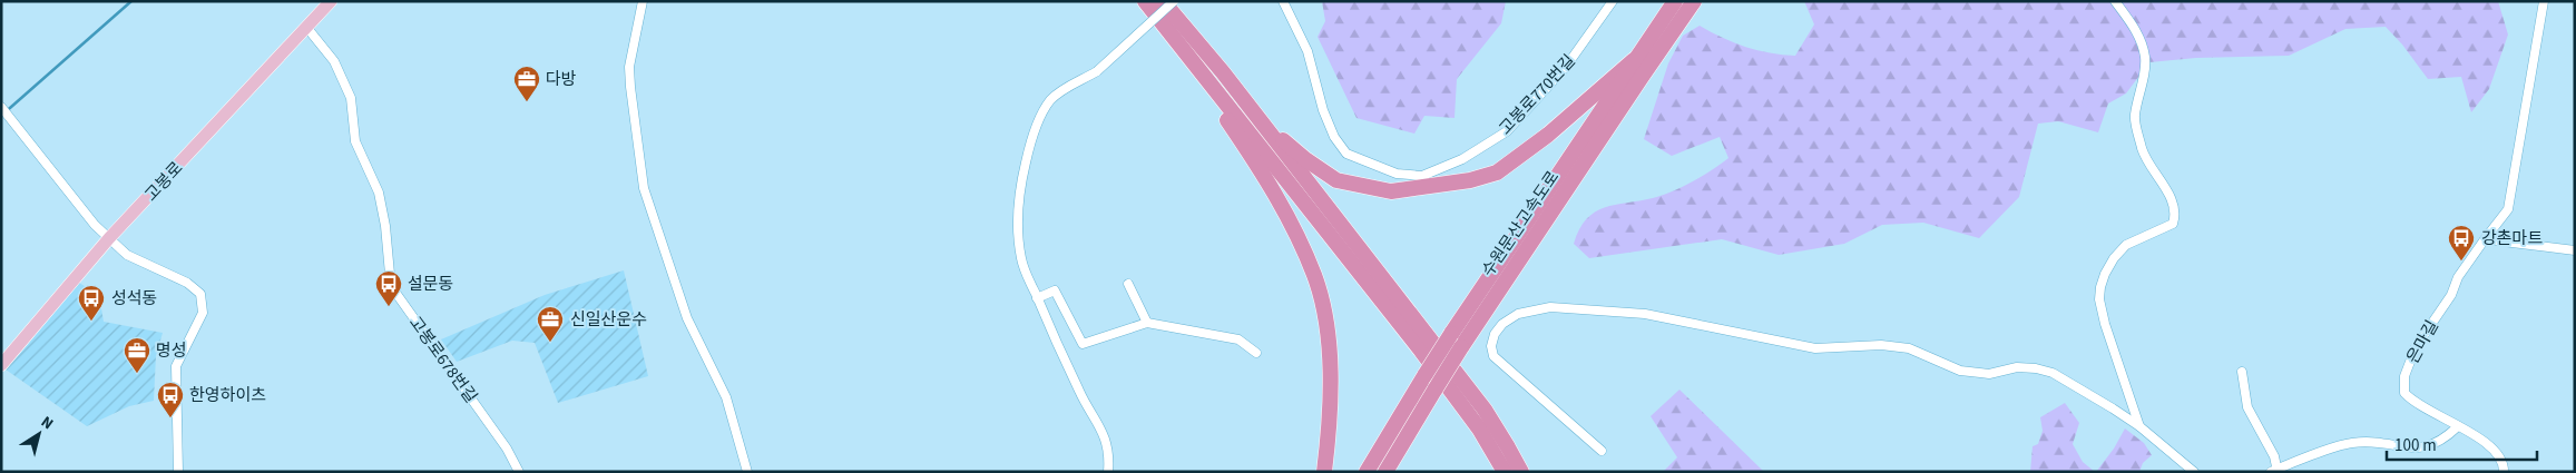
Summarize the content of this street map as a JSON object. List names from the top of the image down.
{
  "streets": {
    "highway": ["수원문산고속도로"],
    "main road": ["고봉로"],
    "street": ["고봉로770번길", "은마길", "고봉로678번길"]
  },
  "crossings": [
    ["고봉로", "고봉로678번길"]
  ],
  "places": {
    "office": ["다방", "신일산운수", "명성"],
    "bus stop": [
      "강촌마트",
      "설문동",
      "성석동",
      "한영하이츠"
    ]
  },
  "scale_bar": "100 m",
  "north": "top right"
}
